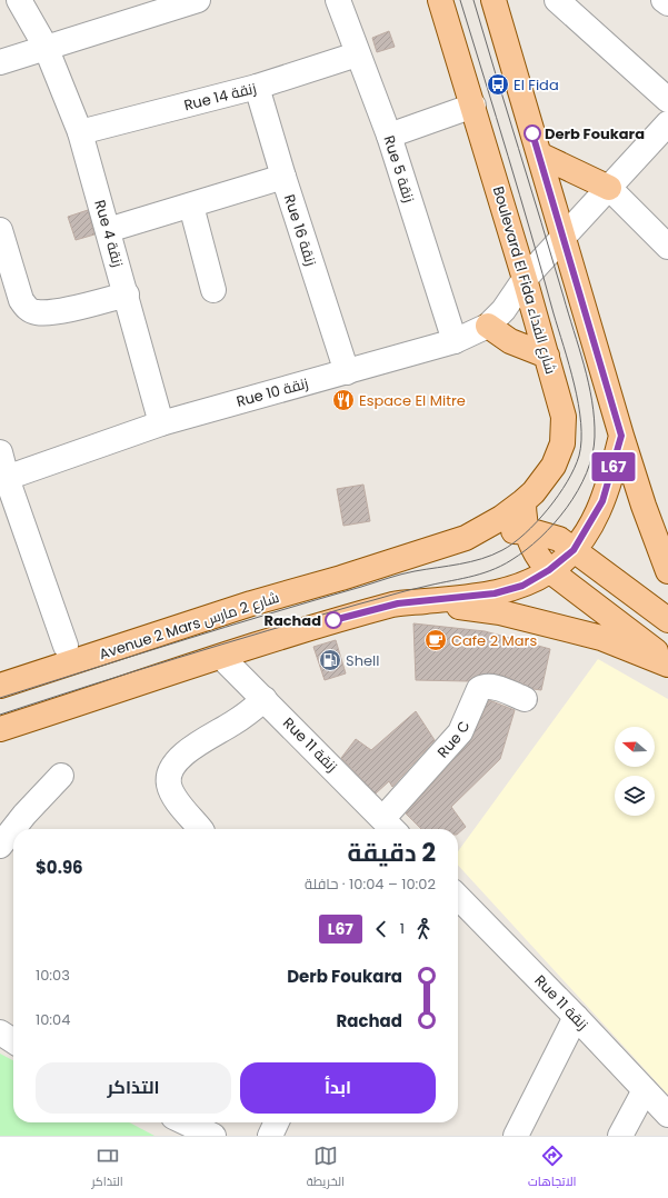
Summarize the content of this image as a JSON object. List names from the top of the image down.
{
  "streets": {
    "main road": ["Boulevard El Fida شارع الفداء", "Avenue 2 Mars شارع 2 مارس"],
    "street": [
      "Rue 14 زنقة",
      "Rue 5 زنقة",
      "Rue 16 زنقة",
      "Rue 4 زنقة",
      "Rue 10 زنقة",
      "Rue C",
      "Rue 11 زنقة"
    ]
  },
  "crossings": [
    ["Rue 14 زنقة", "Rue 5 زنقة"],
    ["Rue 14 زنقة", "Rue 16 زنقة"],
    ["Rue 14 زنقة", "Rue 4 زنقة"],
    ["Rue 5 زنقة", "Rue 10 زنقة"],
    ["Rue 16 زنقة", "Rue 10 زنقة"],
    ["Rue 4 زنقة", "Rue 10 زنقة"],
    ["Boulevard El Fida شارع الفداء", "Rue 10 زنقة"],
    ["Boulevard El Fida شارع الفداء", "Avenue 2 Mars شارع 2 مارس"],
    ["Rue C", "Rue 11 زنقة"]
  ],
  "places": {
    "bus stop": ["El Fida"],
    "other": ["Derb Foukara", "Rachad"],
    "restaurant": ["Espace El Mitre"],
    "cafe": ["Cafe 2 Mars"],
    "fuel station": ["Shell"]
  },
  "lines": ["bus line L67"],
  "north": "left",
  "page": {
    "on_map": "L67",
    "heading": ["2 دقيقة", "10:02 – 10:04 · حافلة", "$0.96"],
    "legs": ["1", "L67"],
    "list": [
      {
        "name": "Derb Foukara",
        "value": "10:03"
      },
      {
        "name": "Rachad",
        "value": "10:04"
      }
    ],
    "buttons": ["ابدأ", "التذاكر"],
    "tabs": ["الاتجاهات", "الخريطة", "التذاكر"]
  }
}
